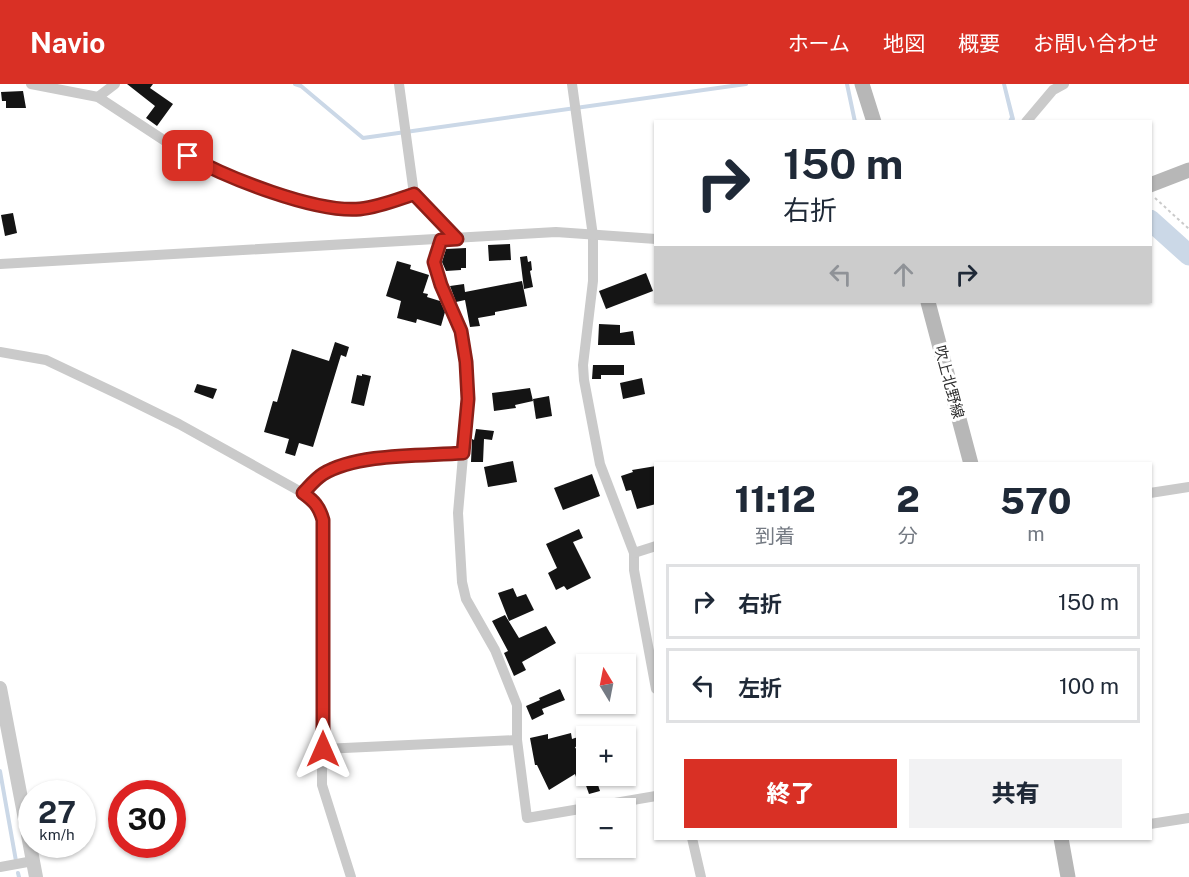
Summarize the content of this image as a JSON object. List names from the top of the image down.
{
  "streets": {
    "main road": ["吹上北野線"]
  },
  "north": "top",
  "page": {
    "header": "Navio",
    "nav": [
      "ホーム",
      "地図",
      "概要",
      "お問い合わせ"
    ],
    "turn": ["150 m", "右折"],
    "eta": [
      "11:12",
      "到着",
      "2",
      "分",
      "570",
      "m"
    ],
    "list": [
      {
        "name": "右折",
        "value": "150 m"
      },
      {
        "name": "左折",
        "value": "100 m"
      }
    ],
    "map_buttons": ["+", "−"],
    "buttons": ["終了", "共有"],
    "speed": "27 km/h",
    "limit": "30"
  }
}
